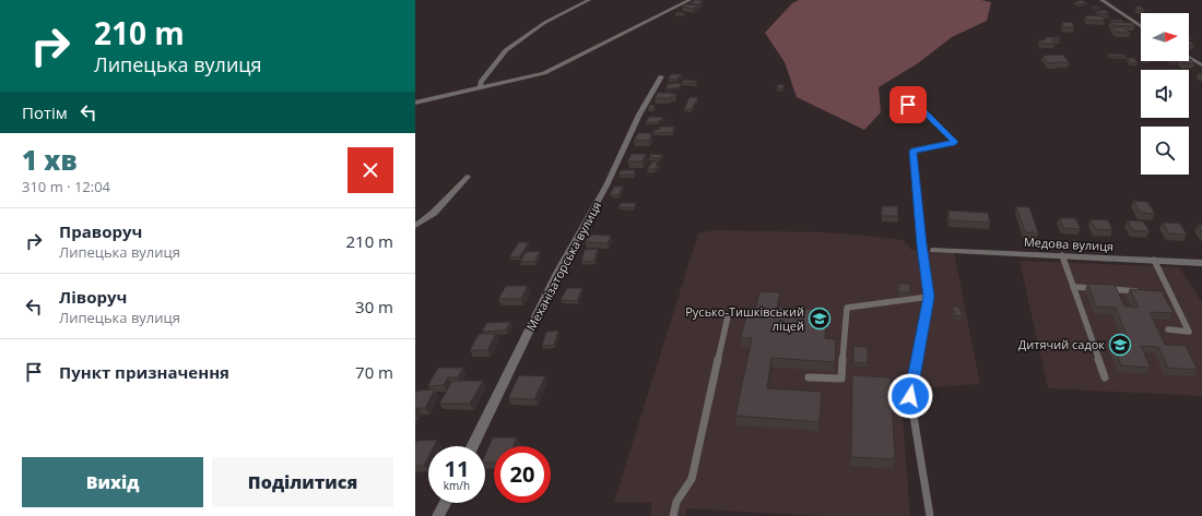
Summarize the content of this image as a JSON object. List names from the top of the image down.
{
  "streets": {
    "street": ["Медова вулиця", "Механізаторська вулиця"]
  },
  "places": {
    "school or university": ["Русько-Тишківський ліцей", "Дитячий садок"]
  },
  "north": "right",
  "page": {
    "turn": ["210 m", "Липецька вулиця"],
    "then": "Потім",
    "heading": ["1 хв", "310 m · 12:04"],
    "list": [
      {
        "name": "Праворуч",
        "note": "Липецька вулиця",
        "value": "210 m"
      },
      {
        "name": "Ліворуч",
        "note": "Липецька вулиця",
        "value": "30 m"
      },
      {
        "name": "Пункт призначення",
        "value": "70 m"
      }
    ],
    "speed": "11 km/h",
    "limit": "20",
    "buttons": ["Вихід", "Поділитися"]
  }
}
